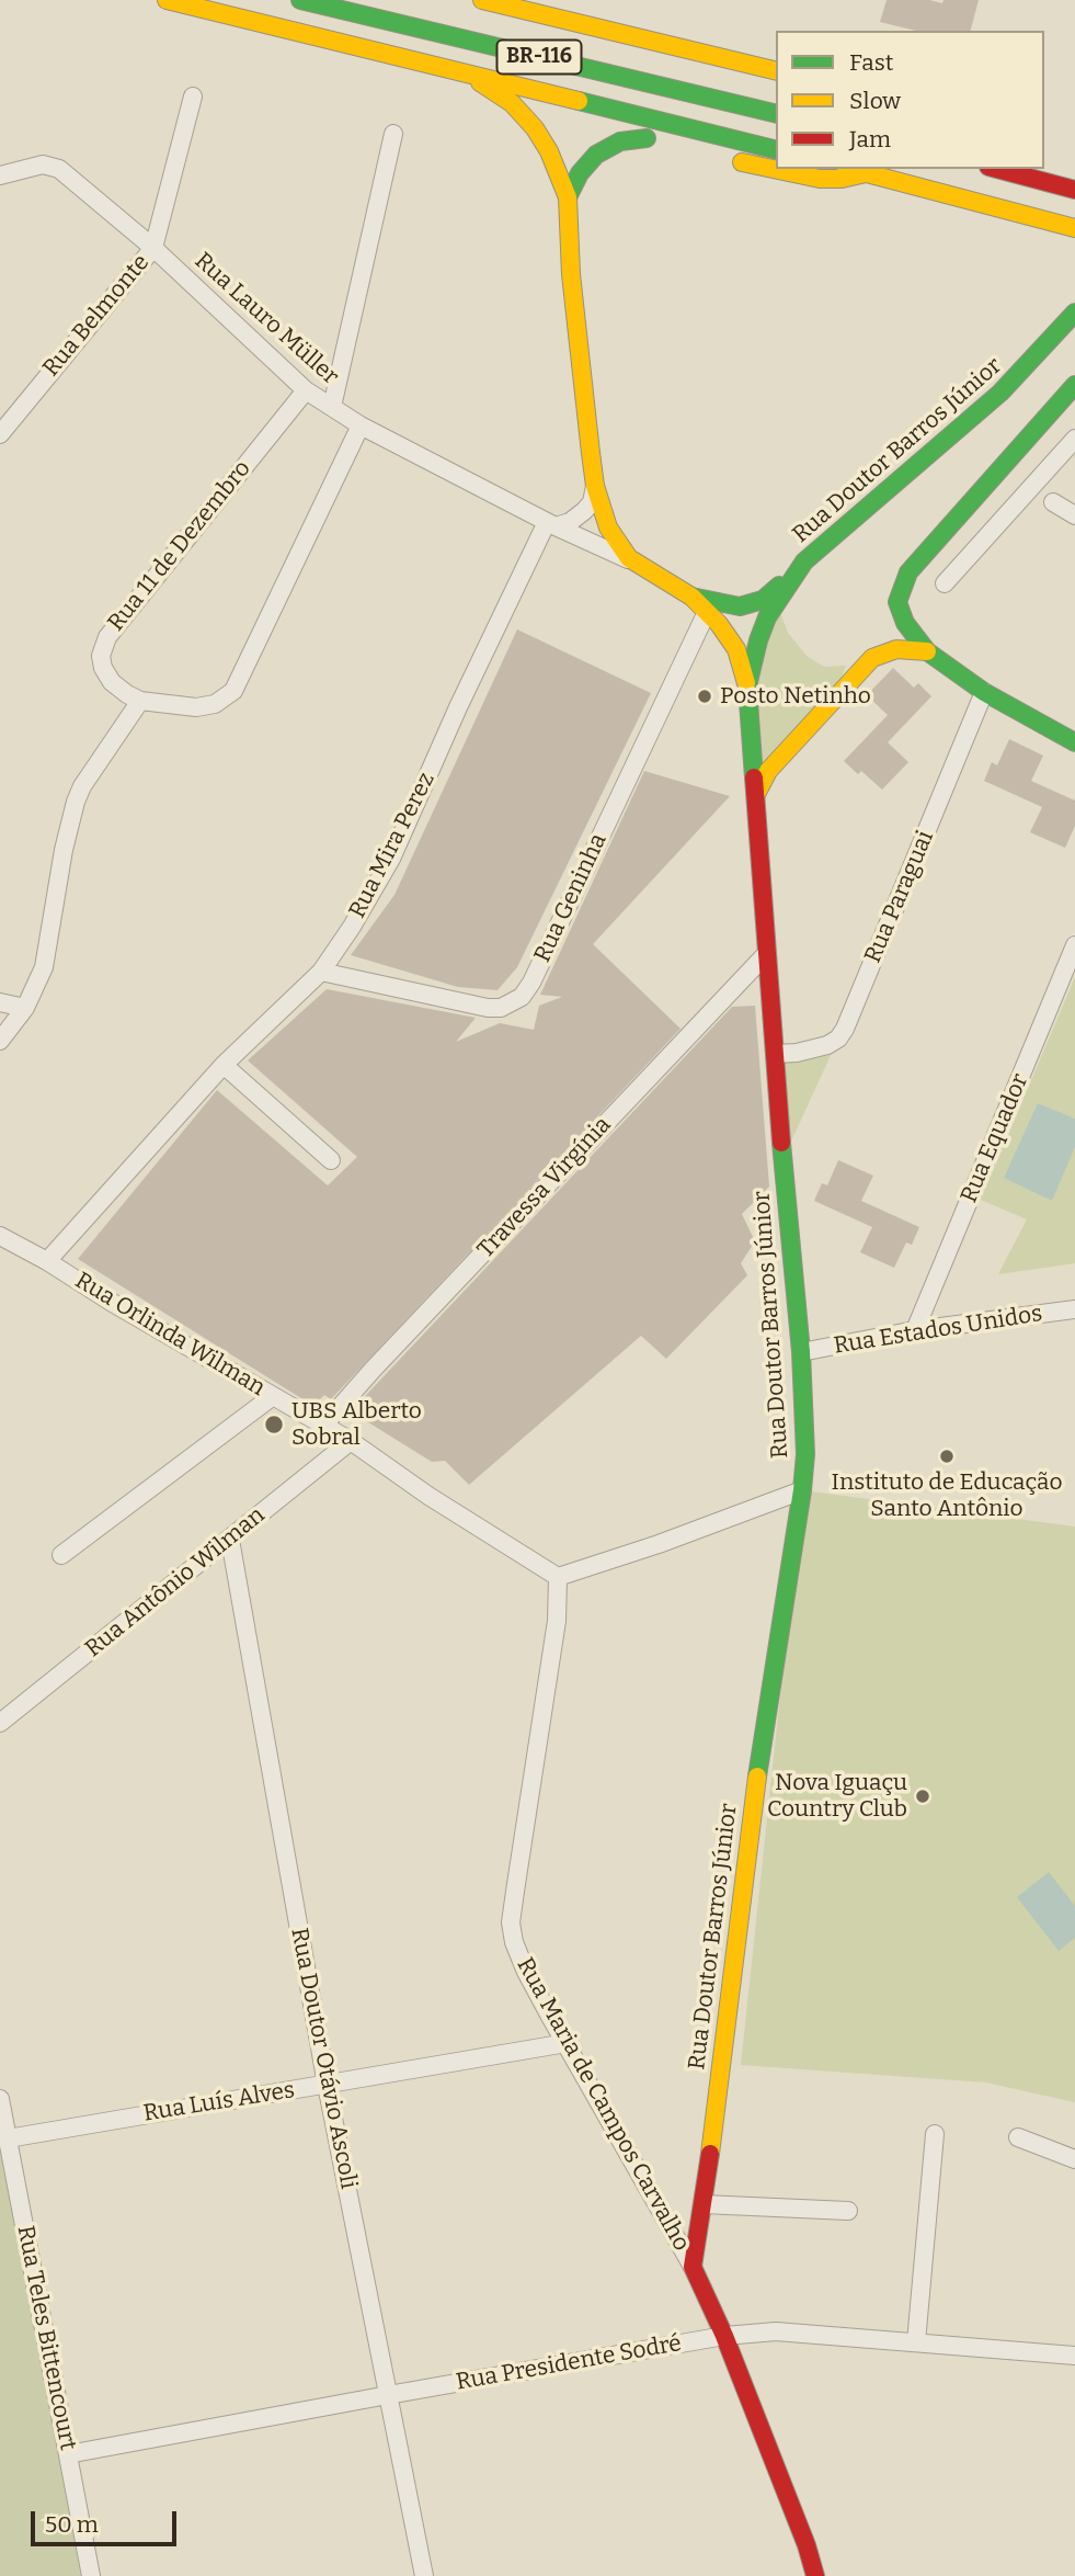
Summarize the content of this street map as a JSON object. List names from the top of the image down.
{
  "streets": {
    "main road": ["BR-116", "Rua Lauro Müller", "Rua Doutor Barros Júnior"],
    "street": [
      "Rua Belmonte",
      "Rua 11 de Dezembro",
      "Rua Mira Perez",
      "Rua Paraguai",
      "Rua Geninha",
      "Rua Equador",
      "Travessa Virgínia",
      "Rua Estados Unidos",
      "Rua Orlinda Wilman",
      "Rua Antônio Wilman",
      "Rua Doutor Otávio Ascoli",
      "Rua Luís Alves",
      "Rua Maria de Campos Carvalho",
      "Rua Teles Bittencourt",
      "Rua Presidente Sodré"
    ]
  },
  "crossings": [
    ["BR-116", "Rua Lauro Müller"],
    ["Rua Belmonte", "Rua Lauro Müller"],
    ["Rua Lauro Müller", "Rua Doutor Barros Júnior"],
    ["Rua Lauro Müller", "Rua 11 de Dezembro"],
    ["Rua Lauro Müller", "Rua Mira Perez"],
    ["Rua Lauro Müller", "Rua Geninha"],
    ["Rua Doutor Barros Júnior", "Rua Paraguai"],
    ["Rua Doutor Barros Júnior", "Travessa Virgínia"],
    ["Rua Doutor Barros Júnior", "Rua Estados Unidos"],
    ["Rua Doutor Barros Júnior", "Rua Maria de Campos Carvalho"],
    ["Rua Mira Perez", "Rua Geninha"],
    ["Rua Mira Perez", "Rua Orlinda Wilman"],
    ["Rua Equador", "Rua Estados Unidos"],
    ["Travessa Virgínia", "Rua Orlinda Wilman"],
    ["Rua Orlinda Wilman", "Rua Antônio Wilman"],
    ["Rua Orlinda Wilman", "Rua Maria de Campos Carvalho"],
    ["Rua Antônio Wilman", "Rua Doutor Otávio Ascoli"],
    ["Rua Doutor Otávio Ascoli", "Rua Luís Alves"],
    ["Rua Doutor Otávio Ascoli", "Rua Presidente Sodré"],
    ["Rua Luís Alves", "Rua Maria de Campos Carvalho"],
    ["Rua Luís Alves", "Rua Teles Bittencourt"],
    ["Rua Teles Bittencourt", "Rua Presidente Sodré"]
  ],
  "places": [
    "Posto Netinho",
    "UBS Alberto Sobral",
    "Instituto de Educação Santo Antônio",
    "Nova Iguaçu Country Club"
  ],
  "legend": ["Fast", "Slow", "Jam"],
  "scale_bar": "50 m"
}
